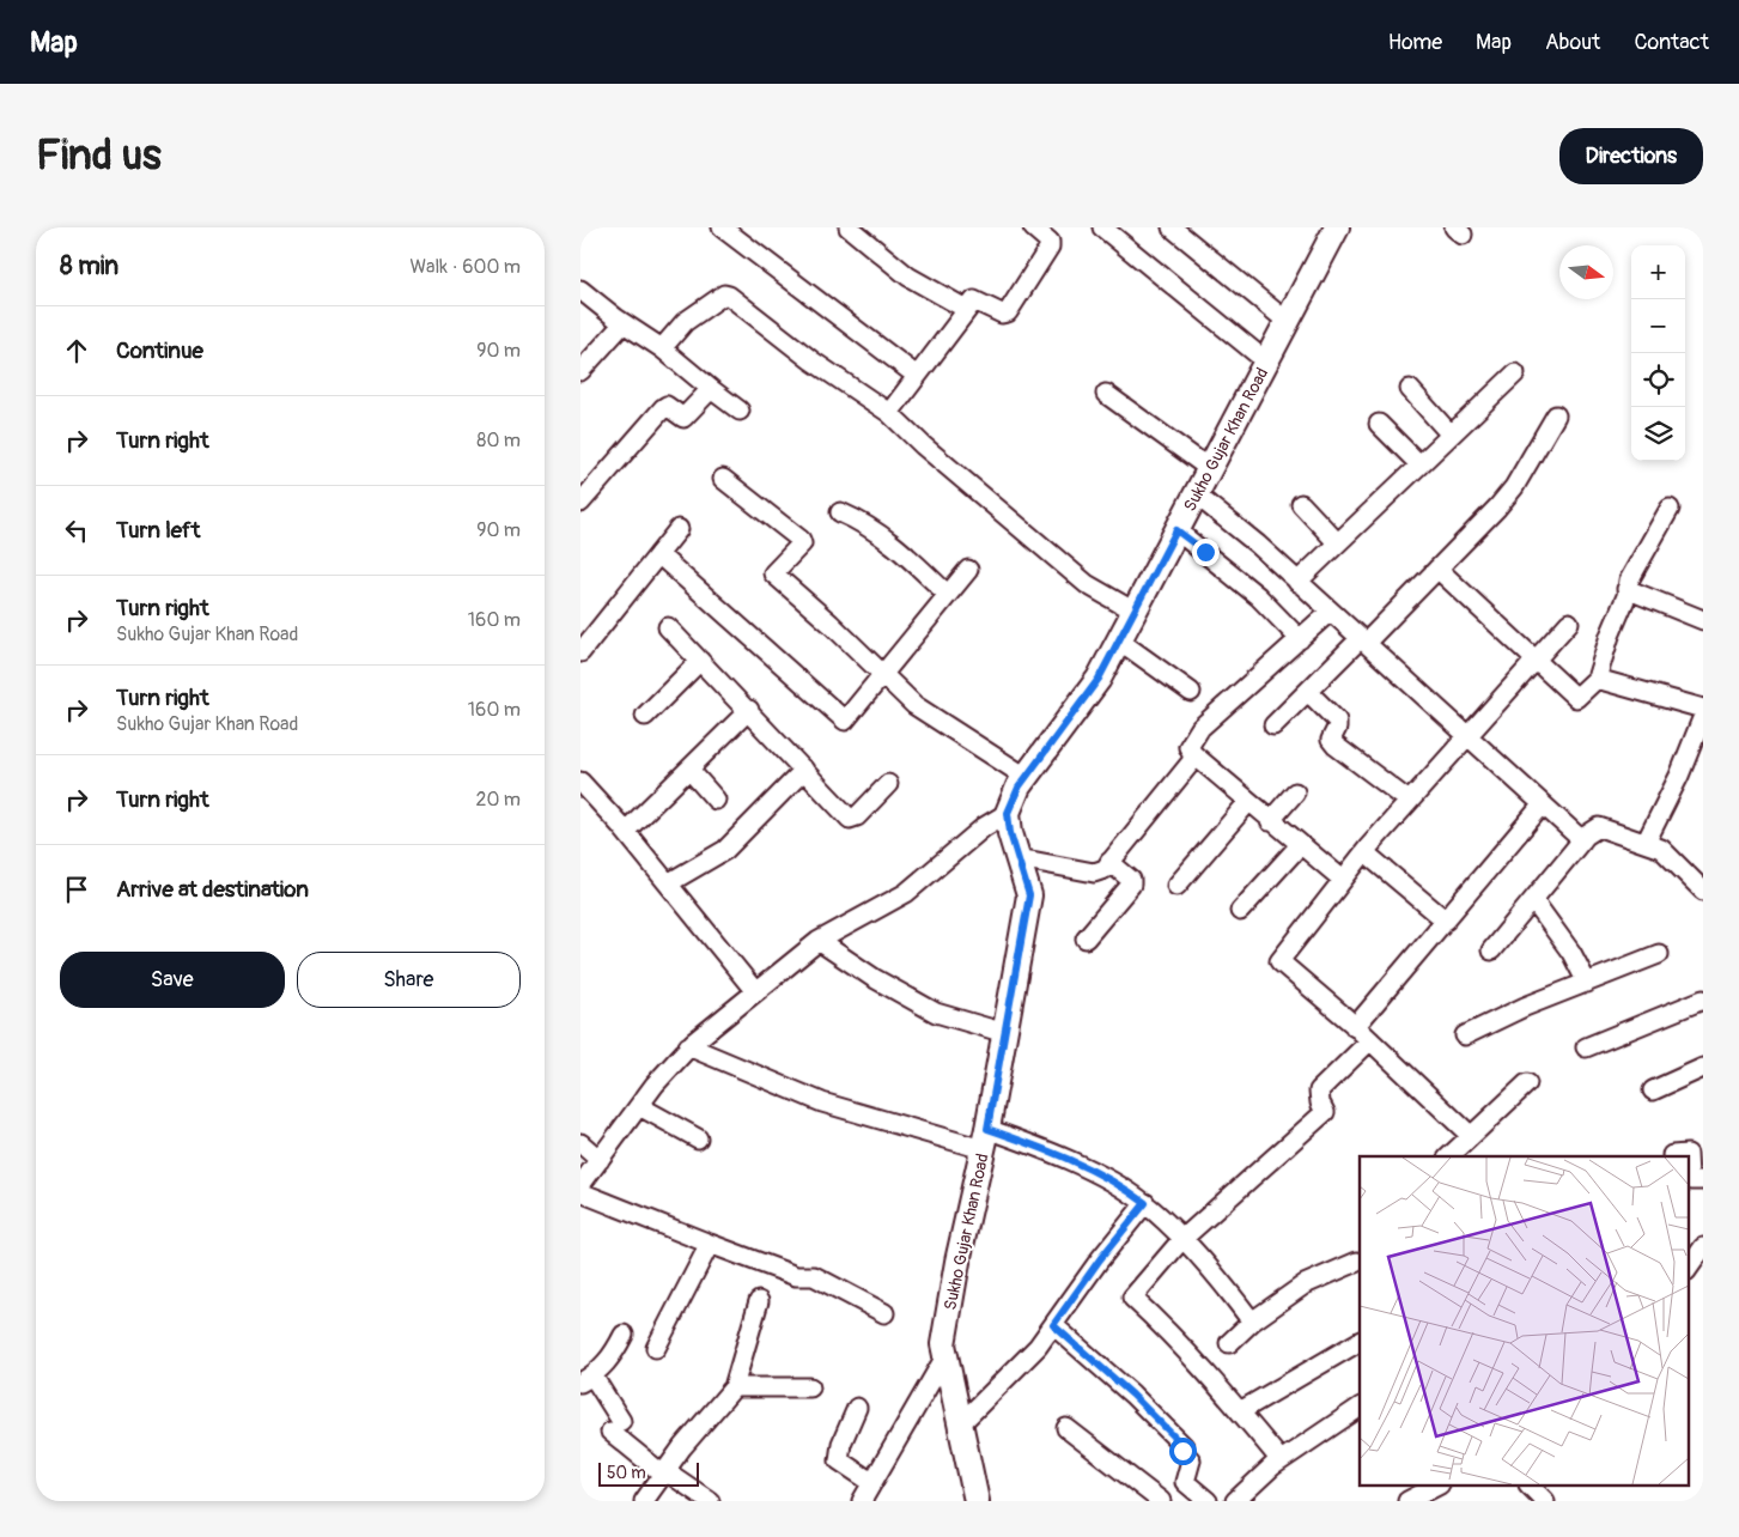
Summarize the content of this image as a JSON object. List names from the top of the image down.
{
  "streets": {
    "main road": ["Sukho Gujar Khan Road"]
  },
  "scale_bar": "50 m",
  "north": "right",
  "page": {
    "header": "Map",
    "nav": [
      "Home",
      "Map",
      "About",
      "Contact"
    ],
    "buttons": [
      "Directions",
      ["Save", "Share"]
    ],
    "title": "Find us",
    "heading": ["8 min", "Walk · 600 m"],
    "map_buttons": ["+", "−"],
    "list": [
      ["Continue", "90 m"],
      ["Turn right", "80 m"],
      ["Turn left", "90 m"],
      ["Turn right", "Sukho Gujar Khan Road", "160 m"],
      ["Turn right", "Sukho Gujar Khan Road", "160 m"],
      ["Turn right", "20 m"],
      "Arrive at destination"
    ],
    "scale": "50 m"
  }
}
